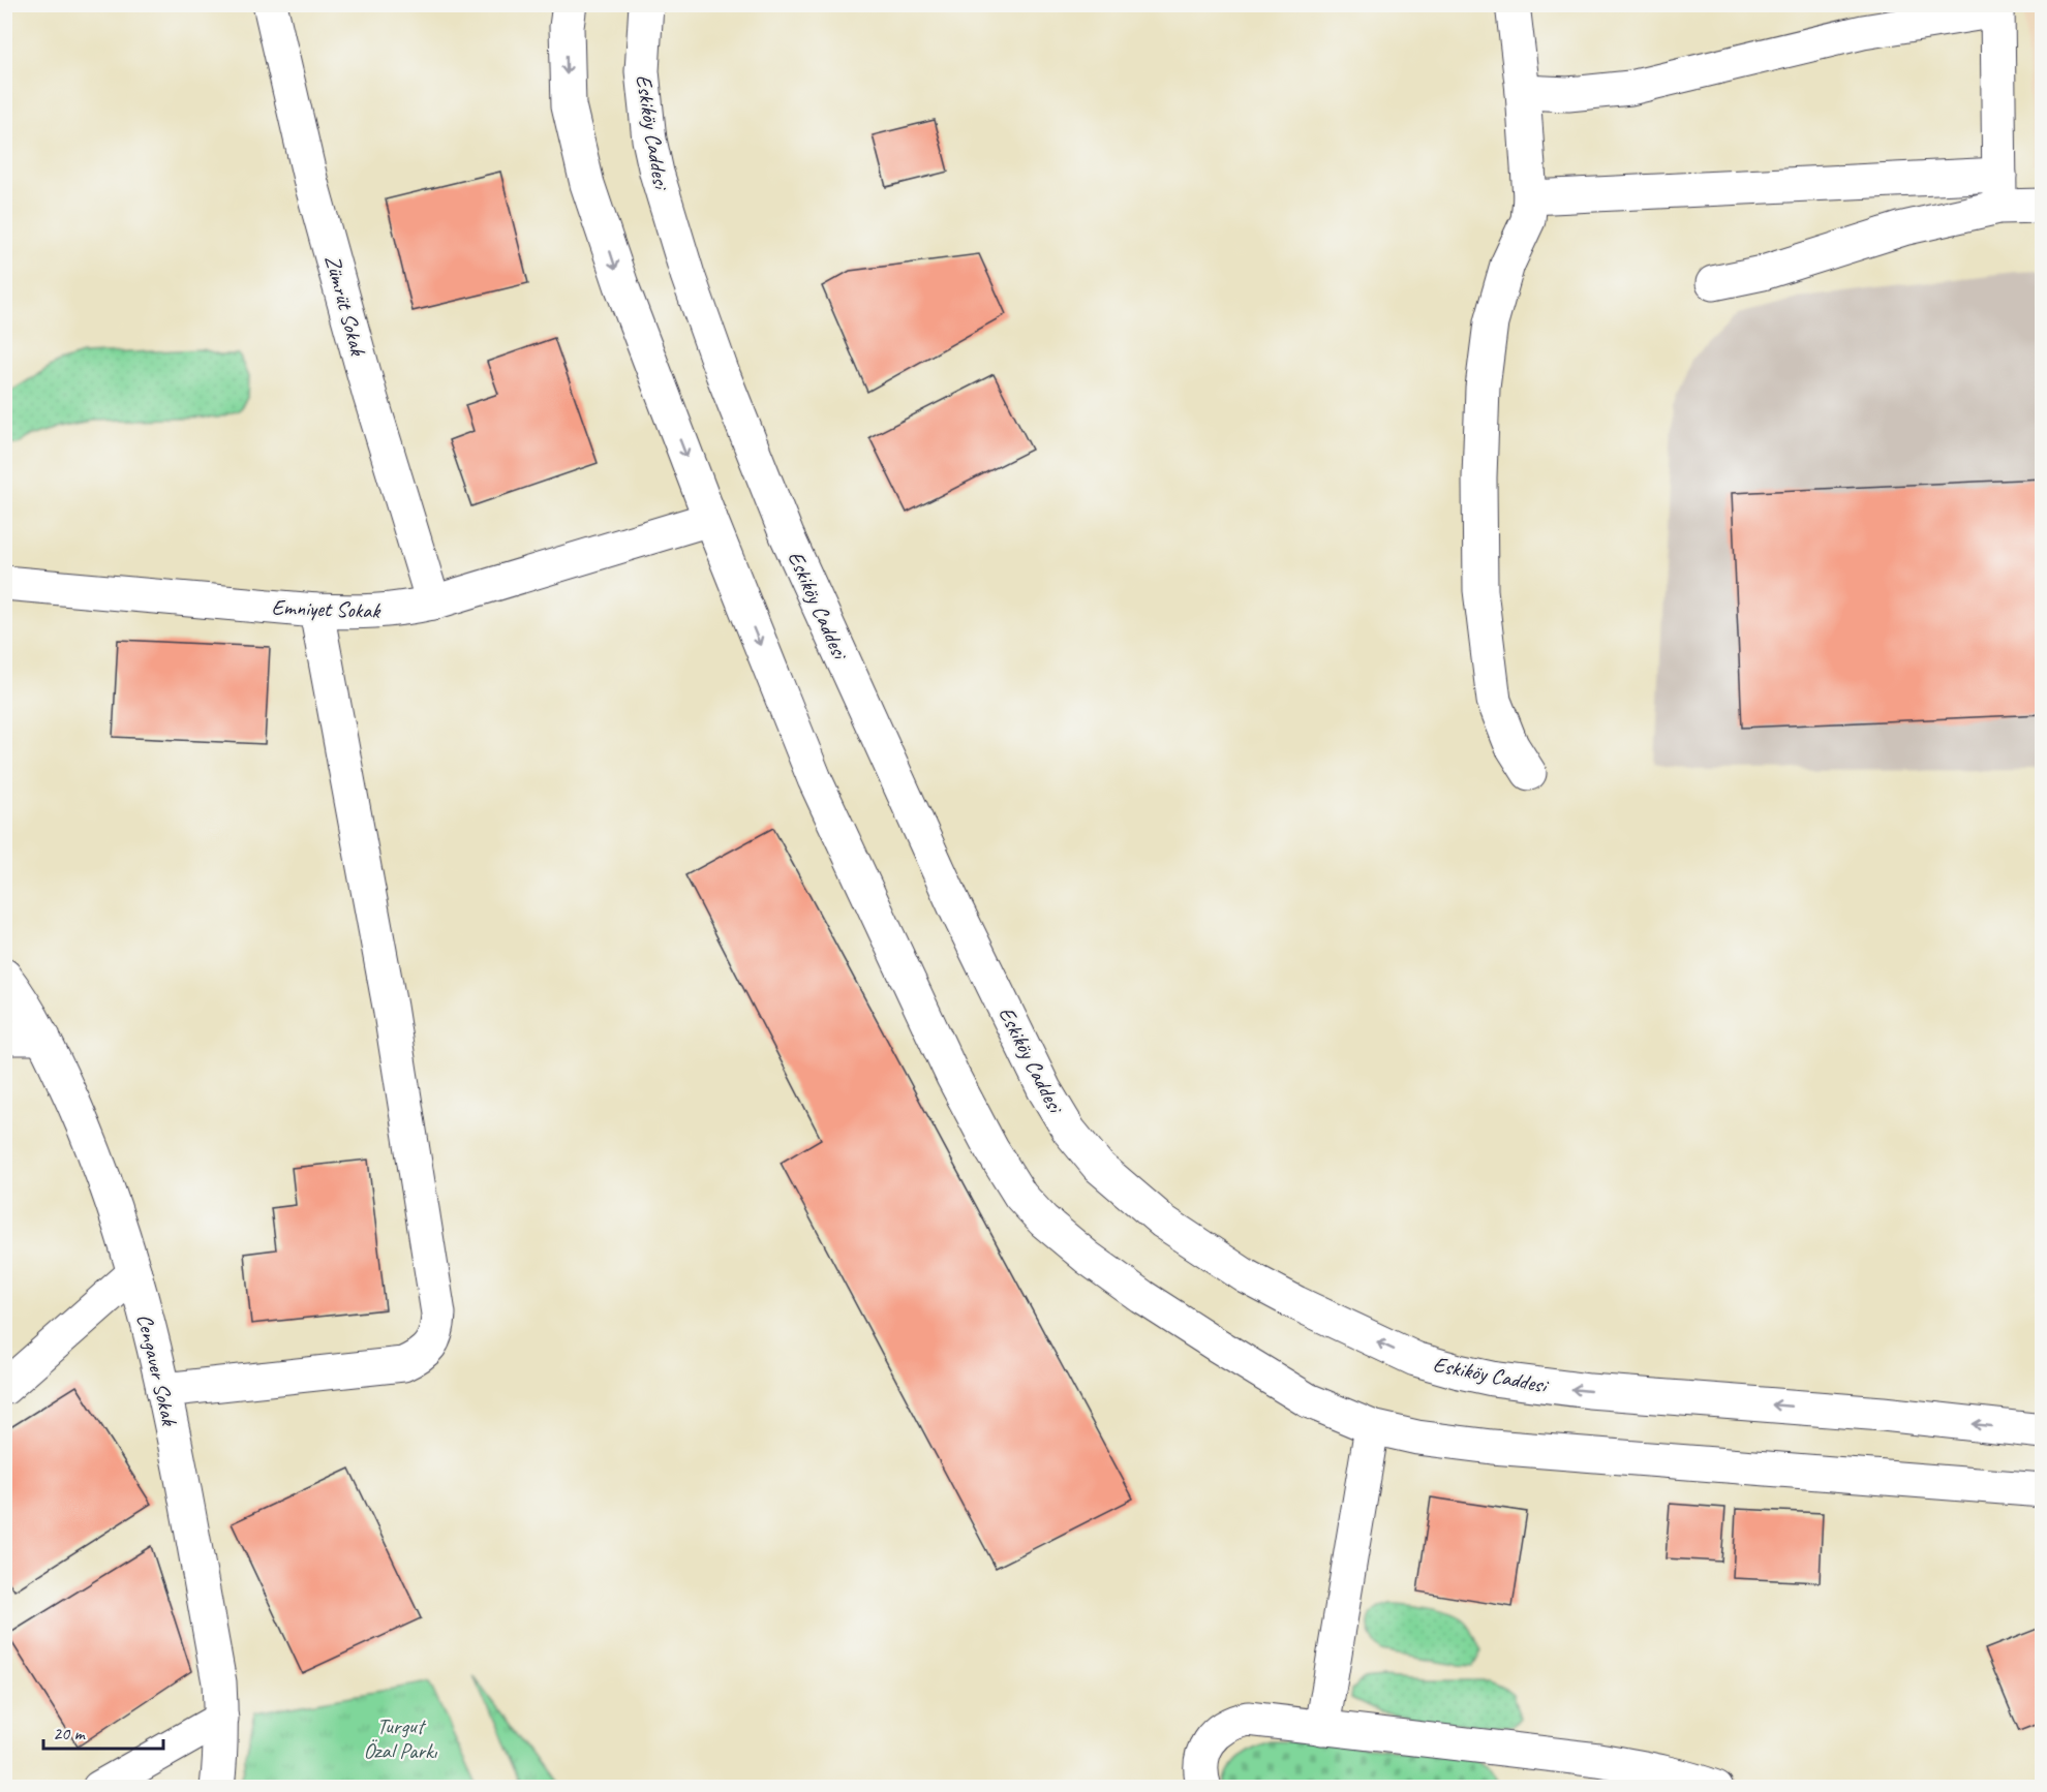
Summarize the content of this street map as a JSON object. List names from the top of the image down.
{
  "streets": {
    "street": [
      "Eskiköy Caddesi",
      "Zümrüt Sokak",
      "Emniyet Sokak",
      "Cengaver Sokak"
    ]
  },
  "crossings": [
    ["Zümrüt Sokak", "Emniyet Sokak"]
  ],
  "parks": ["Turgut Özal Parkı"],
  "scale_bar": "20 m"
}
